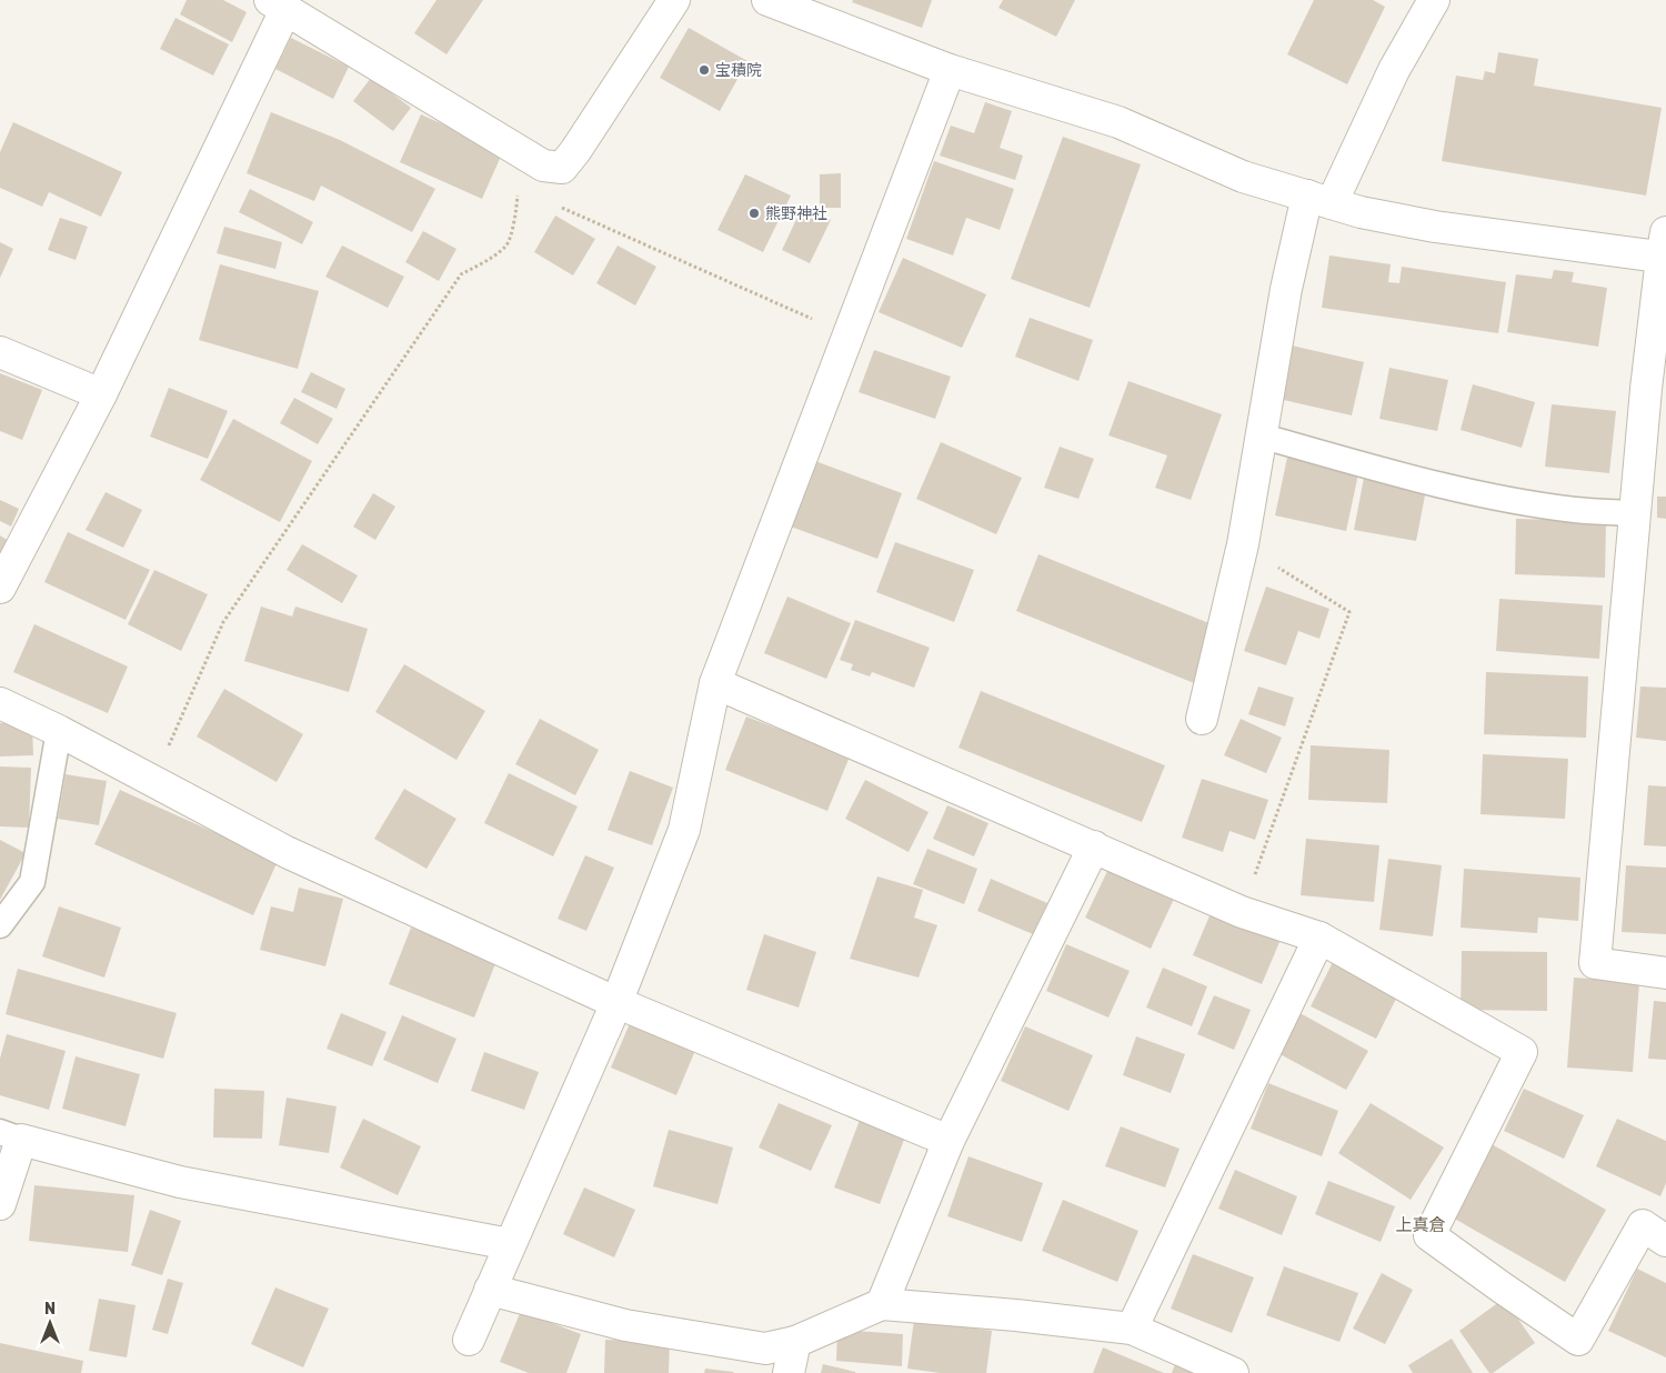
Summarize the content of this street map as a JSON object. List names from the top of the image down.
{
  "districts": ["上真倉"],
  "places": ["宝積院", "熊野神社"],
  "north": "top"
}
